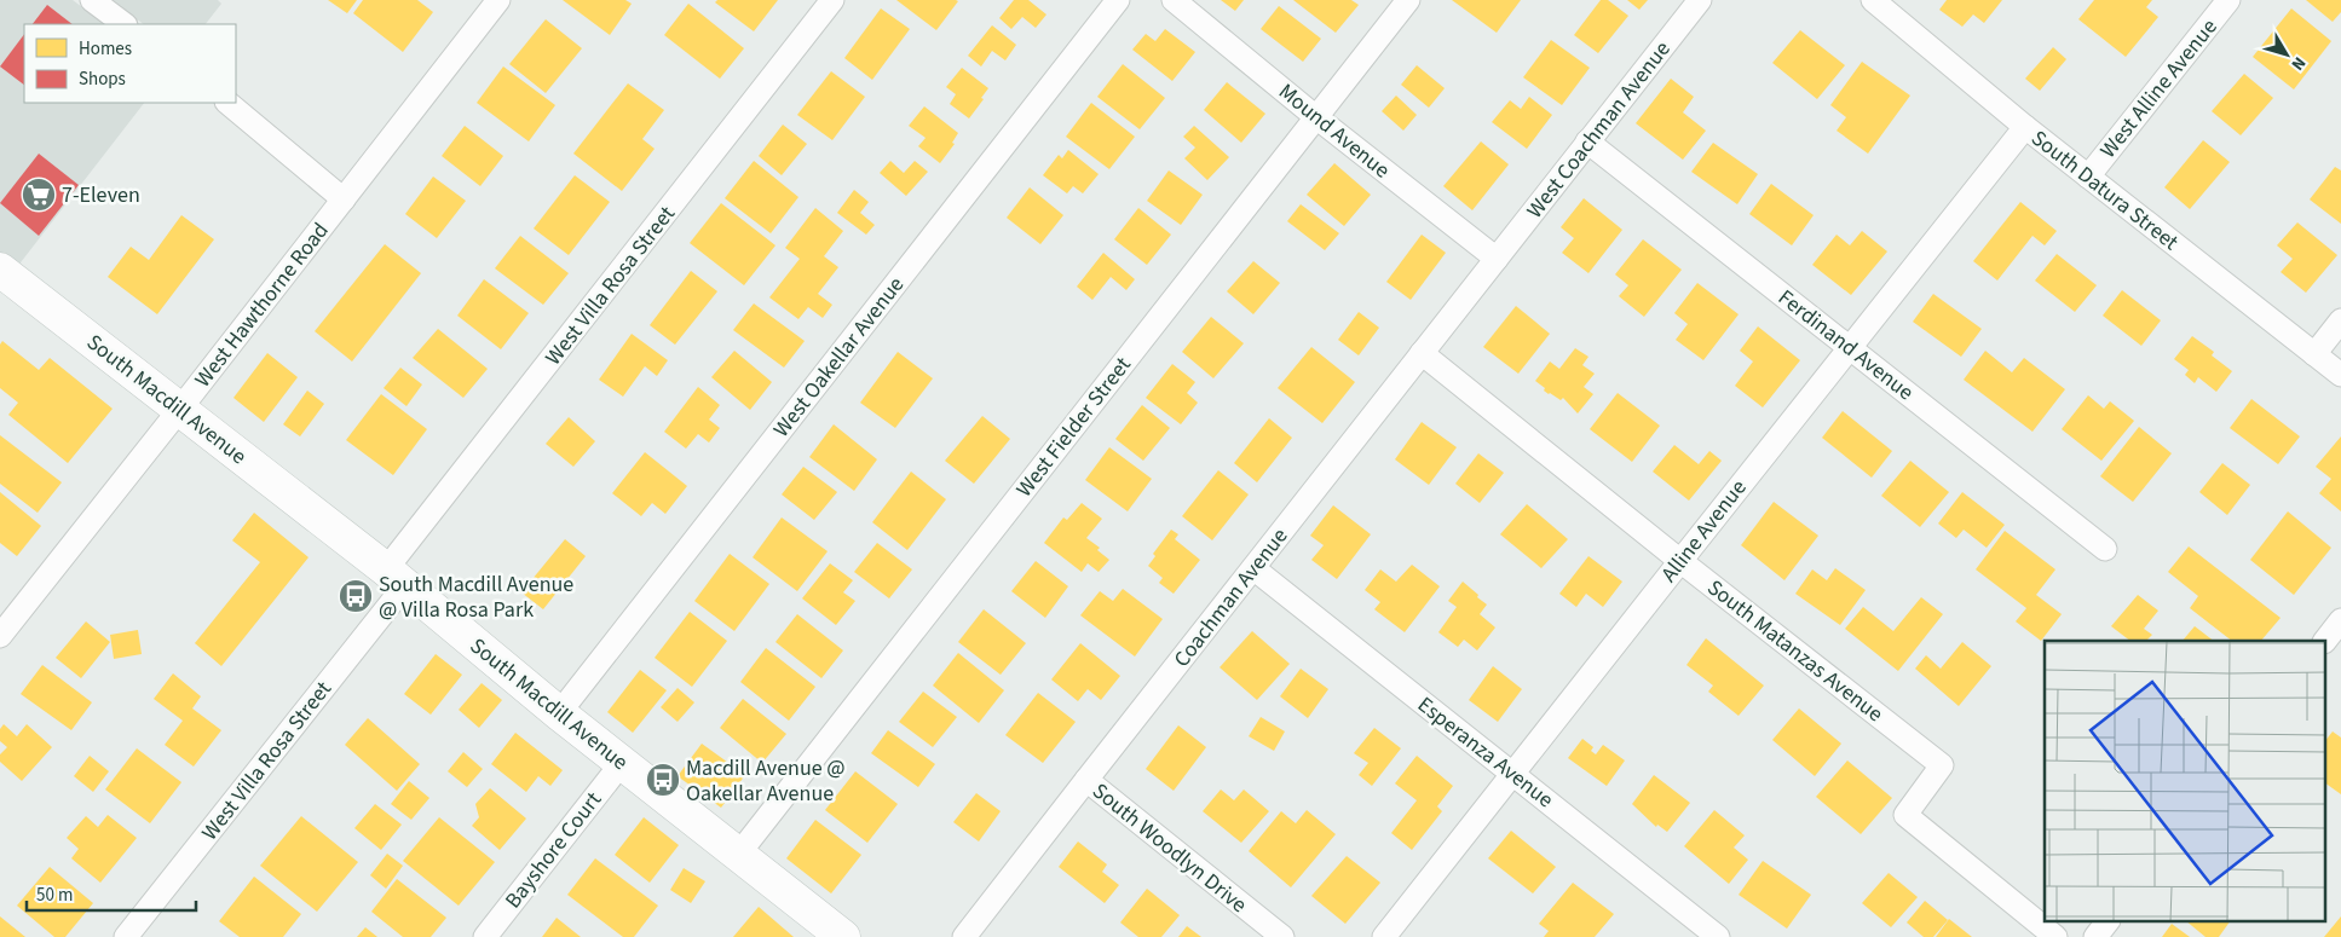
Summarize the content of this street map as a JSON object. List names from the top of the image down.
{
  "streets": {
    "street": [
      "West Alline Avenue",
      "West Coachman Avenue",
      "Mound Avenue",
      "South Datura Street",
      "West Villa Rosa Street",
      "West Hawthorne Road",
      "Ferdinand Avenue",
      "West Oakellar Avenue",
      "South Macdill Avenue",
      "West Fielder Street",
      "Alline Avenue",
      "Coachman Avenue",
      "South Matanzas Avenue",
      "Esperanza Avenue",
      "South Woodlyn Drive",
      "Bayshore Court"
    ]
  },
  "crossings": [
    ["West Alline Avenue", "South Datura Street"],
    ["West Coachman Avenue", "Mound Avenue"],
    ["West Coachman Avenue", "Ferdinand Avenue"],
    ["West Coachman Avenue", "Coachman Avenue"],
    ["Mound Avenue", "West Fielder Street"],
    ["Mound Avenue", "Coachman Avenue"],
    ["South Datura Street", "Alline Avenue"],
    ["West Villa Rosa Street", "South Macdill Avenue"],
    ["West Hawthorne Road", "South Macdill Avenue"],
    ["Ferdinand Avenue", "Alline Avenue"],
    ["West Oakellar Avenue", "South Macdill Avenue"],
    ["South Macdill Avenue", "West Fielder Street"],
    ["South Macdill Avenue", "Bayshore Court"],
    ["Alline Avenue", "South Matanzas Avenue"],
    ["Alline Avenue", "Esperanza Avenue"],
    ["Coachman Avenue", "South Matanzas Avenue"],
    ["Coachman Avenue", "Esperanza Avenue"],
    ["Coachman Avenue", "South Woodlyn Drive"]
  ],
  "places": {
    "supermarket": ["7-Eleven"],
    "bus stop": ["South Macdill Avenue @ Villa Rosa Park", "Macdill Avenue @ Oakellar Avenue"]
  },
  "legend": ["Homes", "Shops"],
  "scale_bar": "50 m",
  "north": "bottom right"
}
